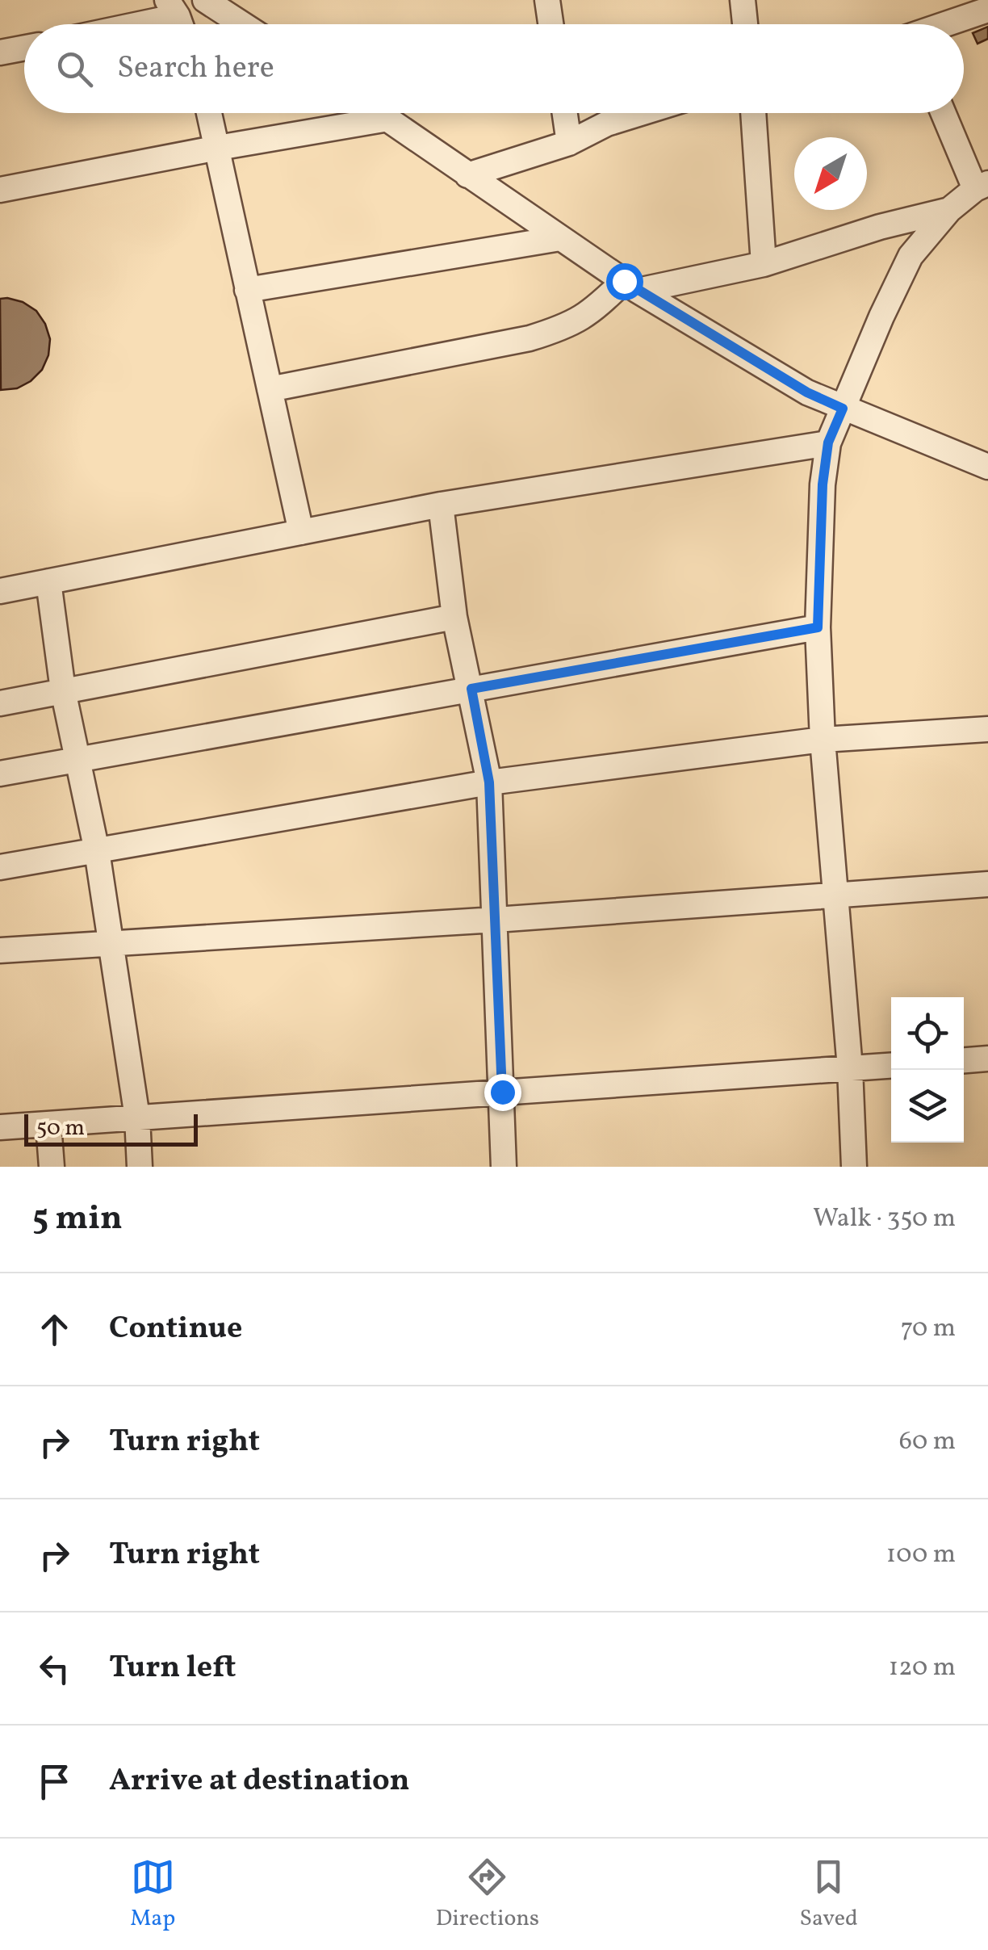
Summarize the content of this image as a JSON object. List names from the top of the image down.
{
  "scale_bar": "50 m",
  "north": "bottom left",
  "page": {
    "search": "Search here",
    "scale": "50 m",
    "heading": ["5 min", "Walk · 350 m"],
    "list": [
      ["Continue", "70 m"],
      ["Turn right", "60 m"],
      ["Turn right", "100 m"],
      ["Turn left", "120 m"],
      "Arrive at destination"
    ],
    "nav": ["Map", "Directions", "Saved"]
  }
}
